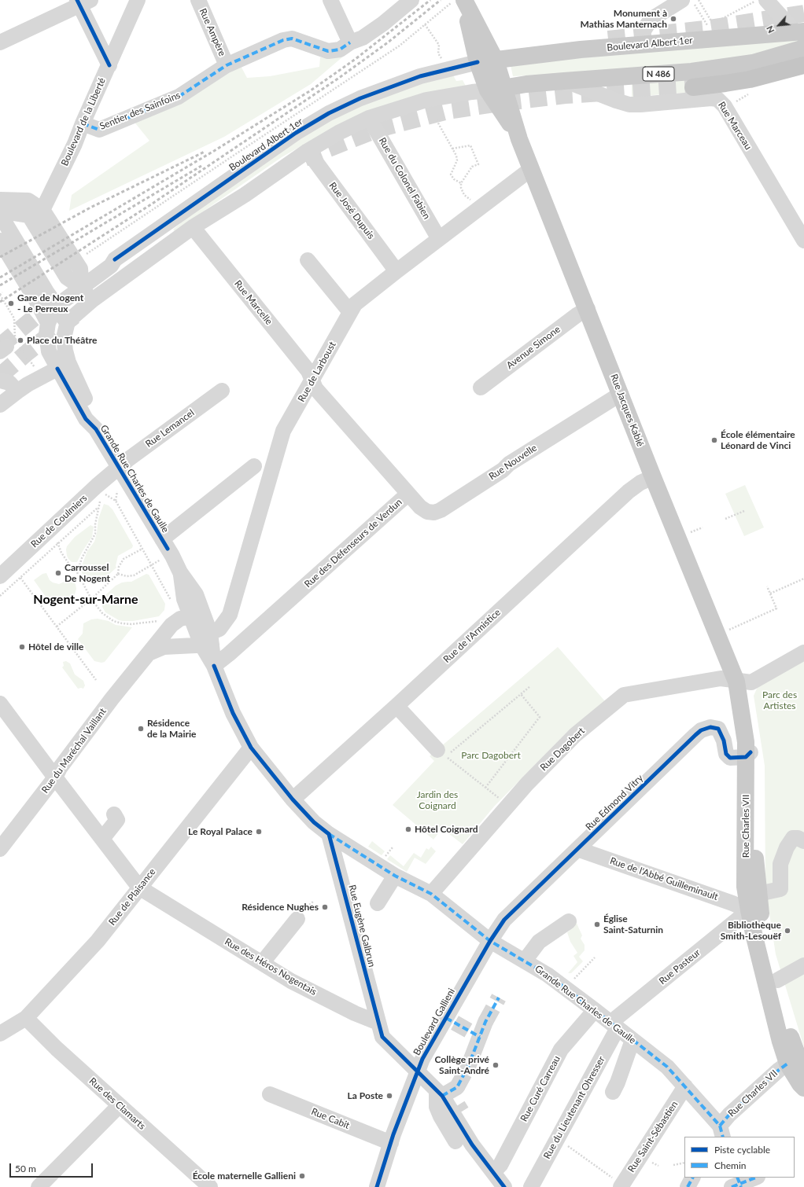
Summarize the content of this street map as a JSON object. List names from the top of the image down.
{
  "streets": {
    "main road": [
      "Boulevard Albert 1er",
      "N 486",
      "Rue Jacques Kablé",
      "Rue Charles VII"
    ],
    "street": [
      "Rue Ampère",
      "Sentier des Sainfoins",
      "Boulevard de la Liberté",
      "Rue Marceau",
      "Rue du Colonel Fabien",
      "Rue José Dupuis",
      "Rue Marcelle",
      "Avenue Simone",
      "Rue de Larboust",
      "Rue Lemancel",
      "Rue Nouvelle",
      "Grande Rue Charles de Gaulle",
      "Rue de Coulmiers",
      "Rue des Défenseurs de Verdun",
      "Rue de l'Armistice",
      "Rue Dagobert",
      "Rue du Maréchal Vaillant",
      "Rue Edmond Vitry",
      "Rue de l'Abbé Guilleminault",
      "Rue de Plaisance",
      "Rue Eugène Galbrun",
      "Rue des Héros Nogentais",
      "Rue Pasteur",
      "Boulevard Gallieni",
      "Rue Curé Carreau",
      "Rue des Clamarts",
      "Rue du Lieutenant Ohresser",
      "Rue Cabit",
      "Rue Saint-Sébastien"
    ]
  },
  "crossings": [
    ["Rue Ampère", "Sentier des Sainfoins"],
    ["Boulevard Albert 1er", "Rue Jacques Kablé"],
    ["Boulevard Albert 1er", "Grande Rue Charles de Gaulle"],
    ["N 486", "Rue Marceau"],
    ["N 486", "Rue Jacques Kablé"],
    ["Sentier des Sainfoins", "Boulevard de la Liberté"],
    ["Rue du Colonel Fabien", "Rue de Larboust"],
    ["Rue José Dupuis", "Rue de Larboust"],
    ["Rue Marcelle", "Rue de Larboust"],
    ["Rue Marcelle", "Rue des Défenseurs de Verdun"],
    ["Avenue Simone", "Rue Jacques Kablé"],
    ["Rue de Larboust", "Rue Jacques Kablé"],
    ["Rue de Larboust", "Grande Rue Charles de Gaulle"],
    ["Rue de Larboust", "Rue des Défenseurs de Verdun"],
    ["Rue de Larboust", "Rue du Maréchal Vaillant"],
    ["Rue Jacques Kablé", "Rue Nouvelle"],
    ["Rue Jacques Kablé", "Rue de l'Armistice"],
    ["Rue Jacques Kablé", "Rue Dagobert"],
    ["Rue Jacques Kablé", "Rue Charles VII"],
    ["Rue Lemancel", "Grande Rue Charles de Gaulle"],
    ["Rue Lemancel", "Rue de Coulmiers"],
    ["Rue Nouvelle", "Rue des Défenseurs de Verdun"],
    ["Grande Rue Charles de Gaulle", "Rue de Coulmiers"],
    ["Grande Rue Charles de Gaulle", "Rue des Défenseurs de Verdun"],
    ["Grande Rue Charles de Gaulle", "Rue de l'Armistice"],
    ["Grande Rue Charles de Gaulle", "Rue Dagobert"],
    ["Grande Rue Charles de Gaulle", "Rue du Maréchal Vaillant"],
    ["Grande Rue Charles de Gaulle", "Rue Edmond Vitry"],
    ["Grande Rue Charles de Gaulle", "Rue Charles VII"],
    ["Grande Rue Charles de Gaulle", "Rue de Plaisance"],
    ["Grande Rue Charles de Gaulle", "Rue Eugène Galbrun"],
    ["Grande Rue Charles de Gaulle", "Rue Pasteur"],
    ["Grande Rue Charles de Gaulle", "Boulevard Gallieni"],
    ["Grande Rue Charles de Gaulle", "Rue Curé Carreau"],
    ["Grande Rue Charles de Gaulle", "Rue du Lieutenant Ohresser"],
    ["Grande Rue Charles de Gaulle", "Rue Saint-Sébastien"],
    ["Rue Dagobert", "Rue Charles VII"],
    ["Rue du Maréchal Vaillant", "Rue des Héros Nogentais"],
    ["Rue Edmond Vitry", "Rue Charles VII"],
    ["Rue Edmond Vitry", "Rue de l'Abbé Guilleminault"],
    ["Rue Edmond Vitry", "Boulevard Gallieni"],
    ["Rue Charles VII", "Rue de l'Abbé Guilleminault"],
    ["Rue Charles VII", "Rue Pasteur"],
    ["Rue de l'Abbé Guilleminault", "Rue Pasteur"],
    ["Rue de Plaisance", "Rue des Héros Nogentais"],
    ["Rue de Plaisance", "Rue des Clamarts"],
    ["Rue Eugène Galbrun", "Rue des Héros Nogentais"],
    ["Rue Pasteur", "Rue du Lieutenant Ohresser"],
    ["Boulevard Gallieni", "Rue Cabit"]
  ],
  "districts": ["Nogent-sur-Marne"],
  "parks": ["Parc des Artistes", "Parc Dagobert", "Jardin des Coignard"],
  "places": [
    "Monument à Mathias Manternach",
    "Gare de Nogent - Le Perreux",
    "Place du Théâtre",
    "École élémentaire Léonard de Vinci",
    "Carroussel De Nogent",
    "Hôtel de ville",
    "Résidence de la Mairie",
    "Hôtel Coignard",
    "Le Royal Palace",
    "Résidence Nughes",
    "Église Saint-Saturnin",
    "Bibliothèque Smith-Lesouëf",
    "Collège privé Saint-André",
    "La Poste",
    "École maternelle Gallieni"
  ],
  "legend": ["Piste cyclable", "Chemin"],
  "scale_bar": "50 m",
  "north": "bottom left"
}
